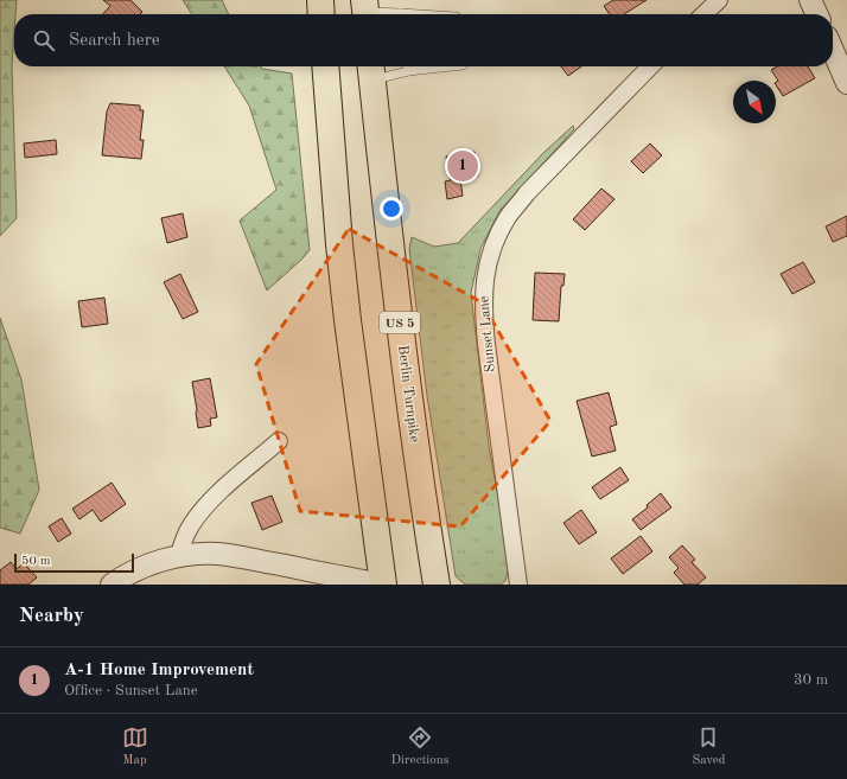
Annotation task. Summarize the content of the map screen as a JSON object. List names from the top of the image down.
{
  "streets": {
    "highway": ["US 5", "Berlin Turnpike"],
    "street": ["Sunset Lane"]
  },
  "scale_bar": "50 m",
  "north": "bottom right",
  "page": {
    "search": "Search here",
    "pins": "1",
    "scale": "50 m",
    "heading": "Nearby",
    "list": [
      {
        "mark": "1",
        "name": "A-1 Home Improvement",
        "note": "Office · Sunset Lane",
        "value": "30 m"
      }
    ],
    "nav": ["Map", "Directions", "Saved"]
  }
}
